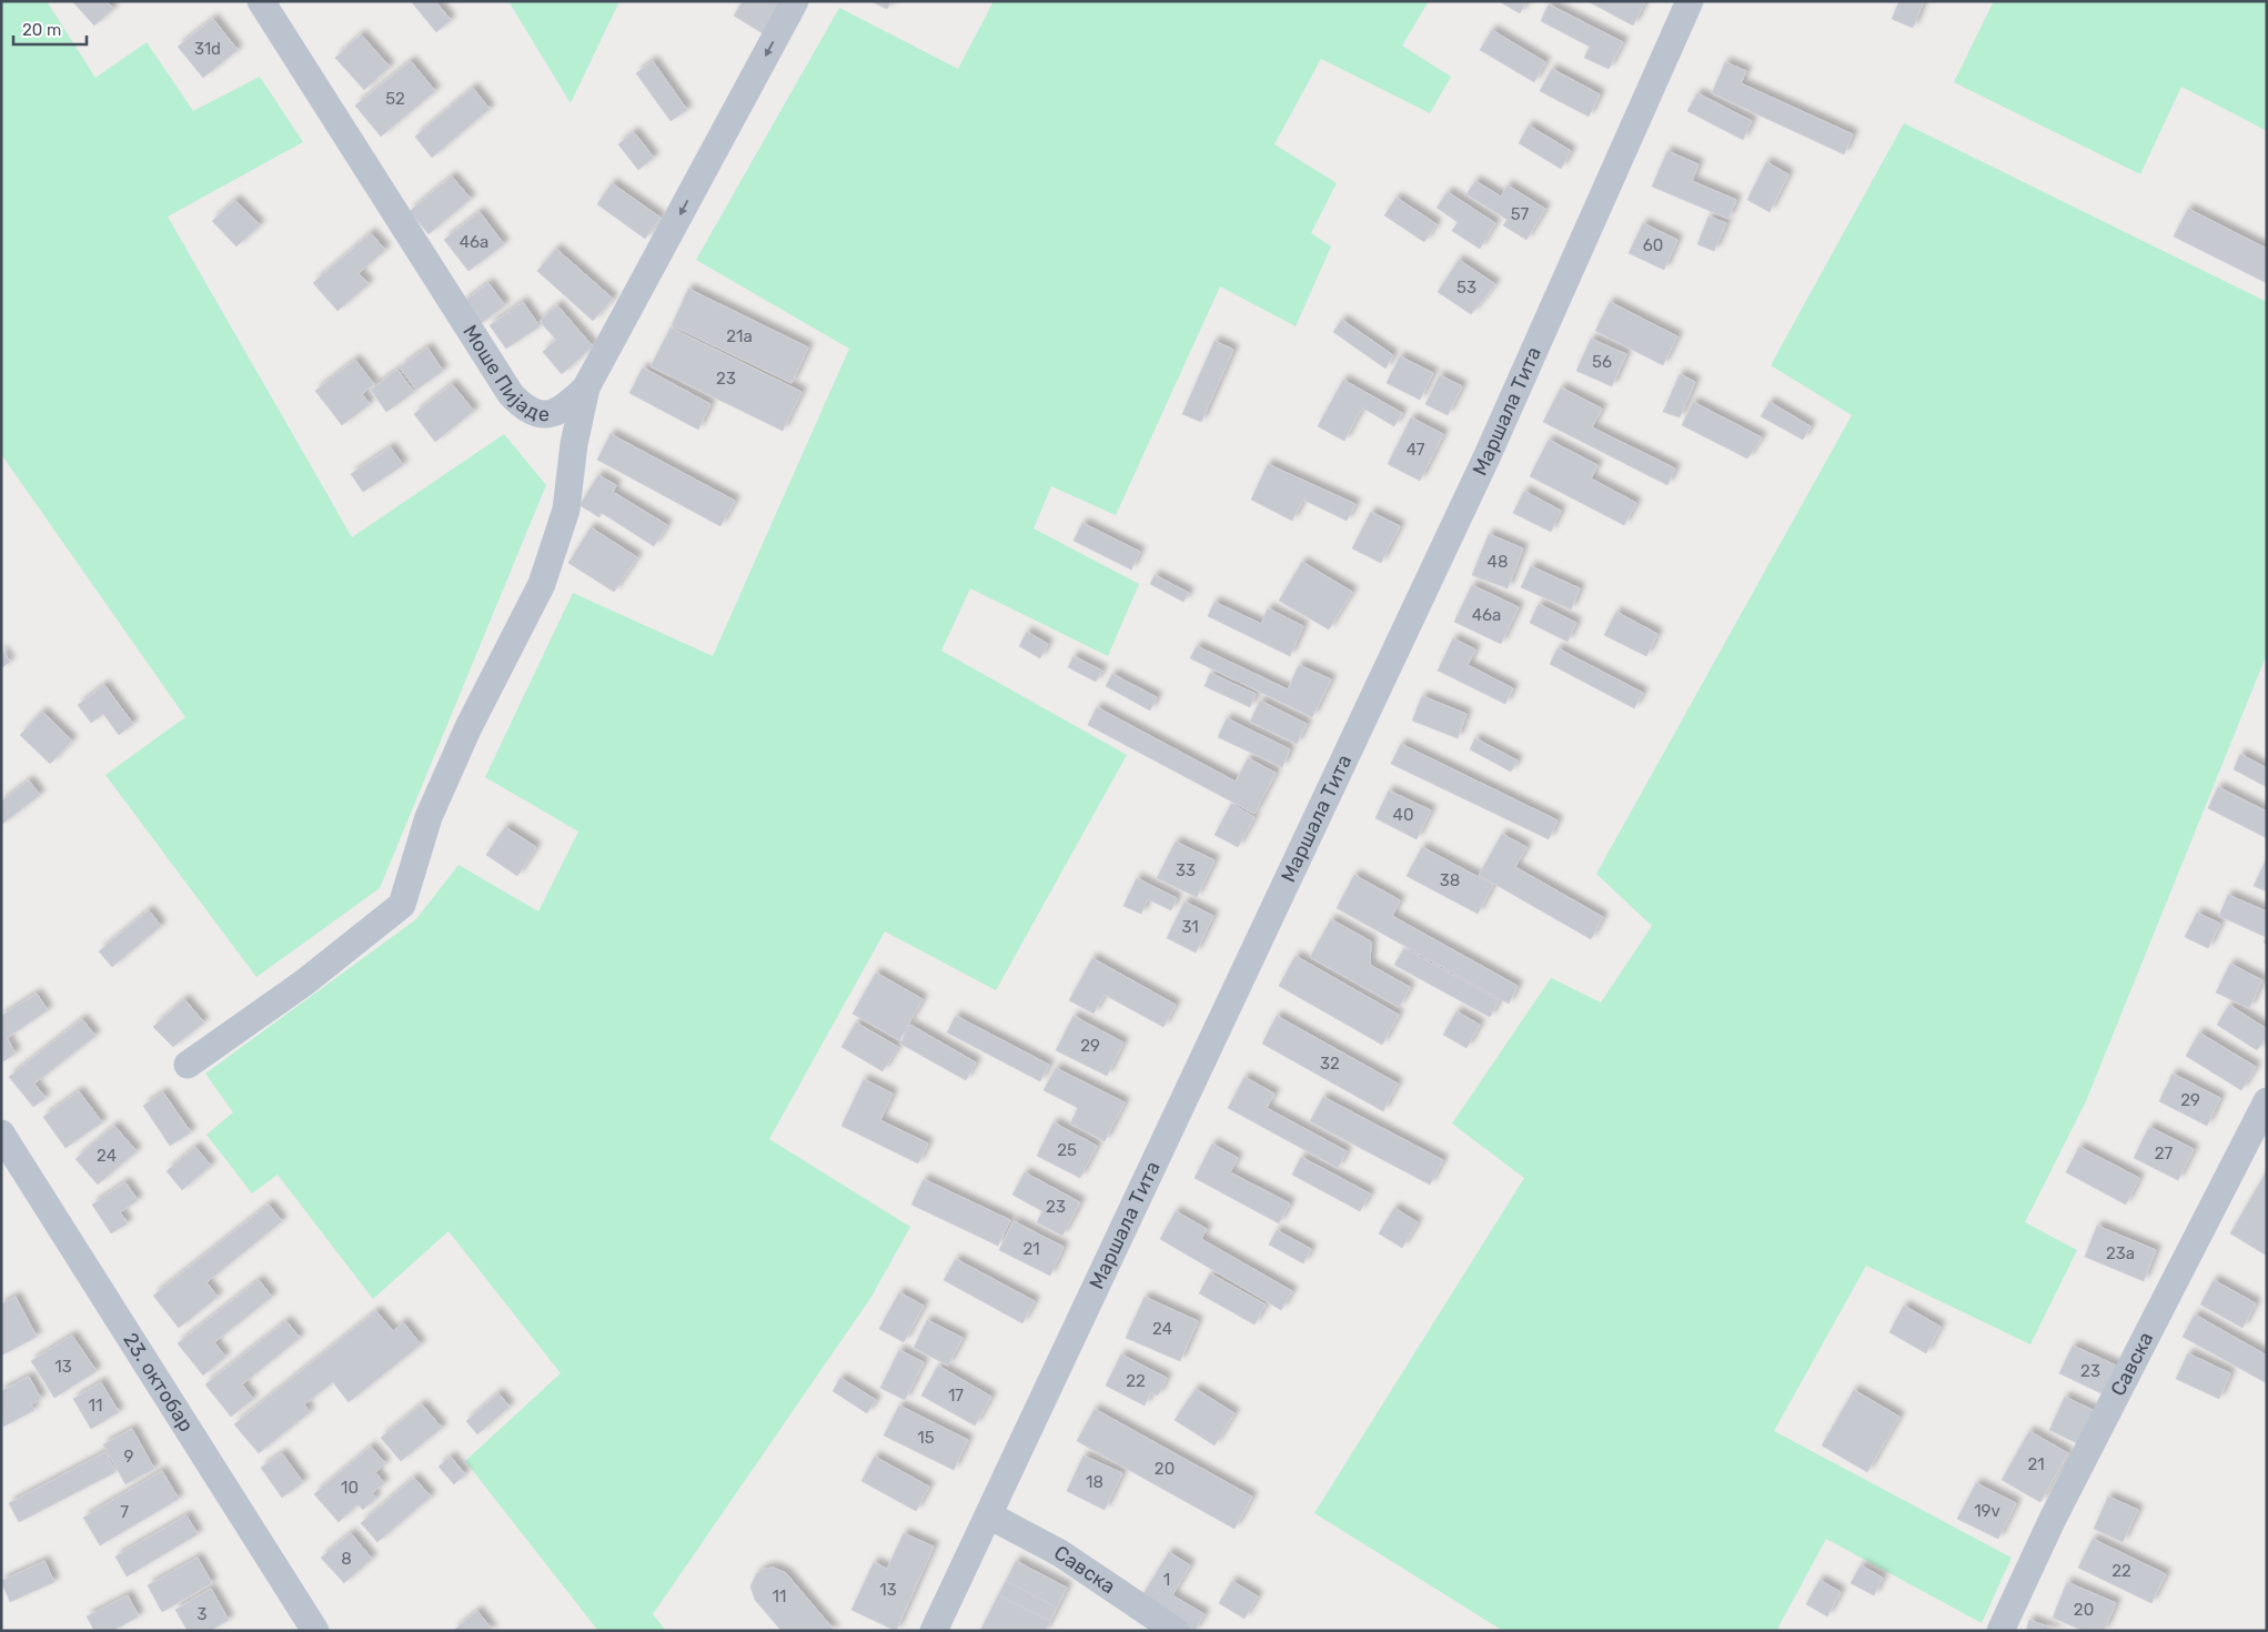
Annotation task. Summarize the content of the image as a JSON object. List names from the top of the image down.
{
  "streets": {
    "street": [
      "Моше Пијаде",
      "Маршала Тита",
      "Савска",
      "23. октобар"
    ]
  },
  "crossings": [
    ["Маршала Тита", "Савска"]
  ],
  "one_way": ["Моше Пијаде"],
  "house_numbers": [
    "31d",
    "52",
    "57",
    "46a",
    "60",
    "53",
    "21a",
    "56",
    "23",
    "47",
    "48",
    "46a",
    "40",
    "33",
    "38",
    "31",
    "29",
    "32",
    "29",
    "25",
    "27",
    "24",
    "23",
    "21",
    "23a",
    "24",
    "13",
    "23",
    "22",
    "17",
    "11",
    "15",
    "9",
    "21",
    "20",
    "18",
    "10",
    "19v",
    "7",
    "8",
    "22",
    "1",
    "13",
    "11",
    "20",
    "3"
  ],
  "scale_bar": "20 m"
}
